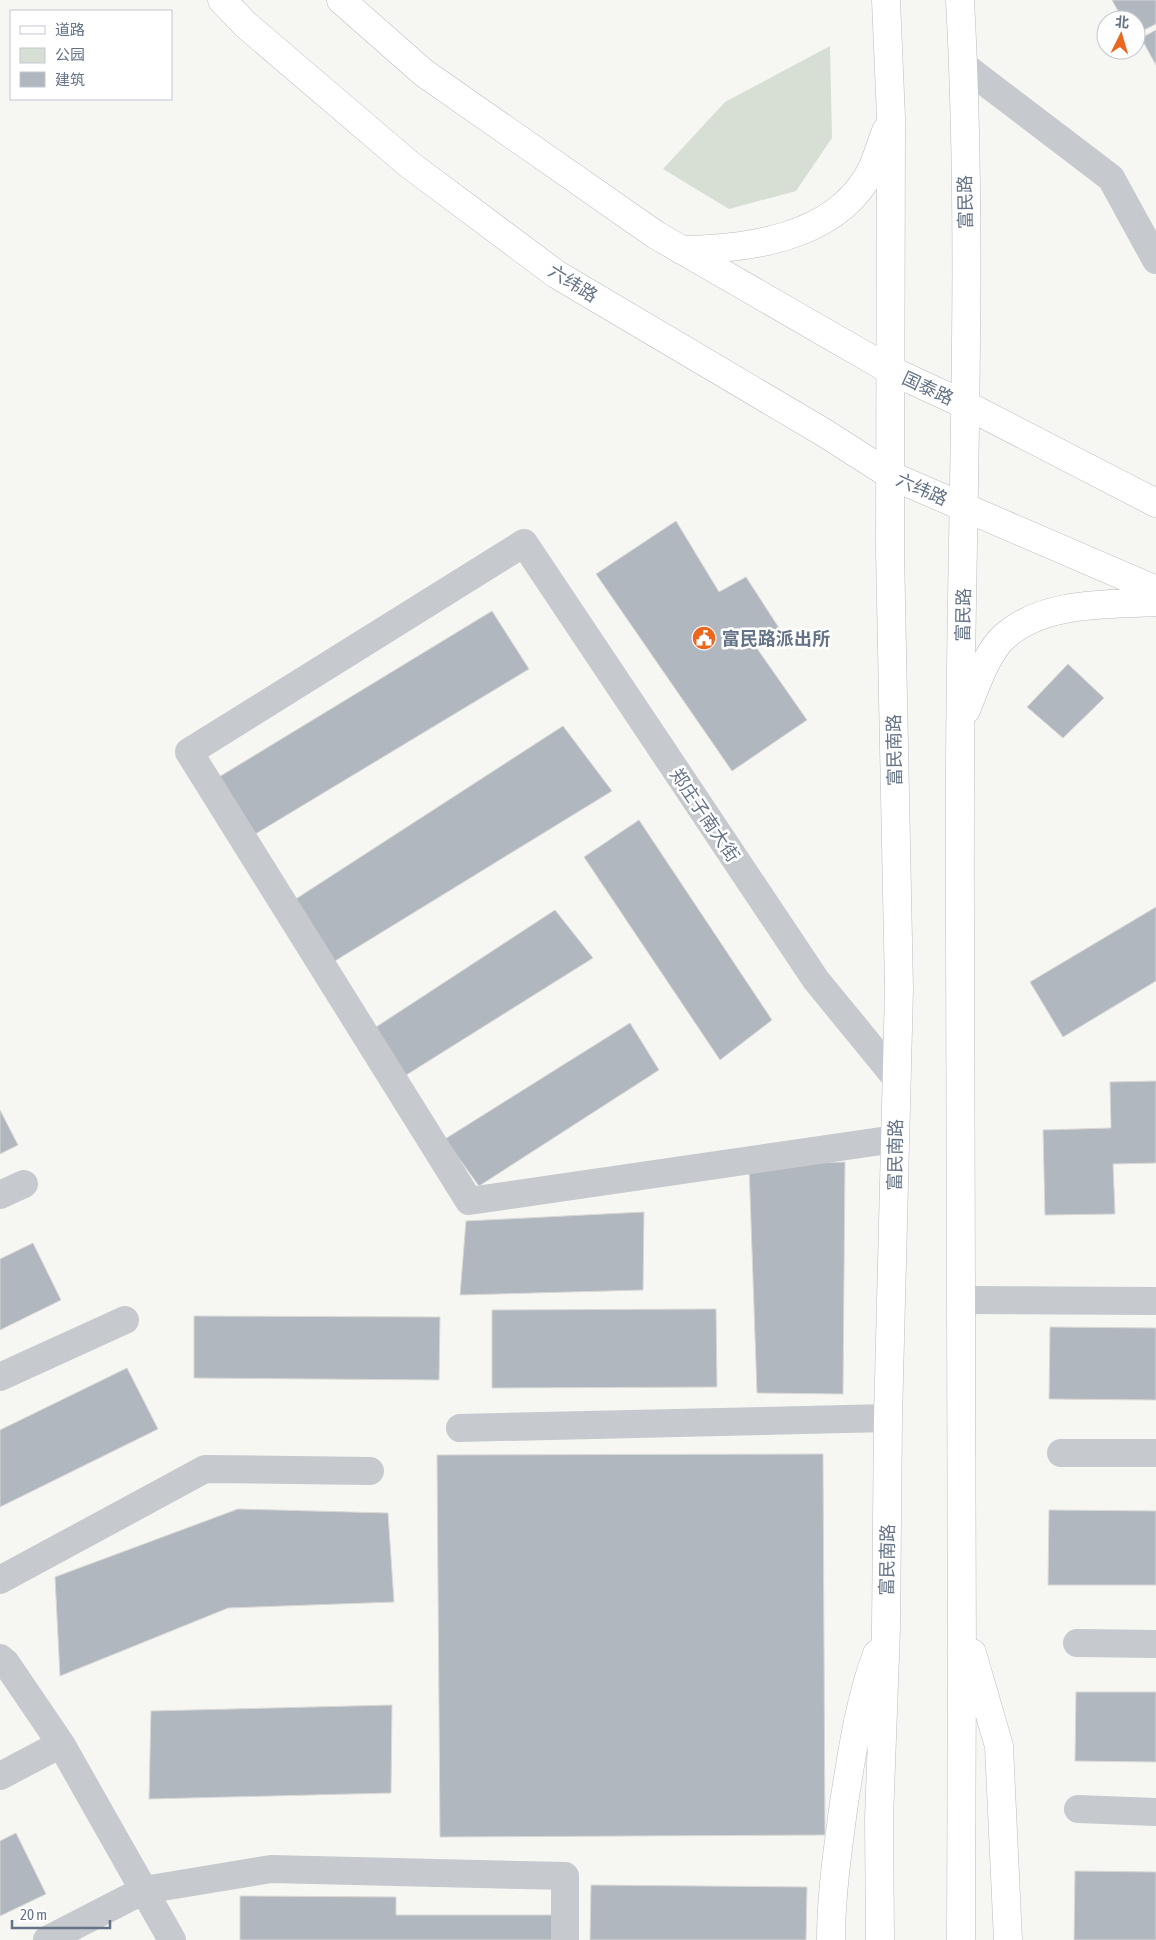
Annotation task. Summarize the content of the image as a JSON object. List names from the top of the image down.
{
  "streets": {
    "main road": [
      "富民路",
      "六纬路",
      "国泰路",
      "富民南路"
    ],
    "street": ["郑庄子南大街"]
  },
  "crossings": [
    ["富民路", "六纬路"],
    ["富民路", "国泰路"],
    ["六纬路", "富民南路"],
    ["国泰路", "富民南路"],
    ["富民南路", "郑庄子南大街"]
  ],
  "places": {
    "public building": ["富民路派出所"]
  },
  "legend": ["道路", "公园", "建筑"],
  "scale_bar": "20 m",
  "north": "top"
}
